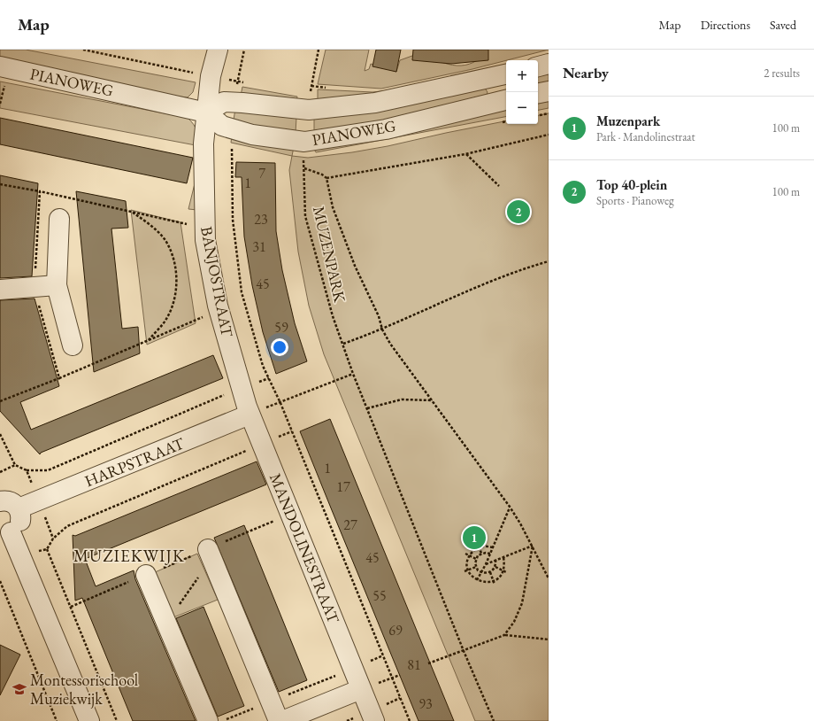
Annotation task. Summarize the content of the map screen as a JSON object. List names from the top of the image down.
{
  "streets": {
    "street": [
      "PIANOWEG",
      "BANJOSTRAAT",
      "HARPSTRAAT",
      "MANDOLINESTRAAT"
    ],
    "path": ["MUZENPARK"]
  },
  "crossings": [
    ["PIANOWEG", "BANJOSTRAAT"],
    ["BANJOSTRAAT", "HARPSTRAAT"],
    ["BANJOSTRAAT", "MANDOLINESTRAAT"],
    ["HARPSTRAAT", "MANDOLINESTRAAT"]
  ],
  "districts": ["MUZIEKWIJK"],
  "places": {
    "school or university": ["Montessorischool Muziekwijk"]
  },
  "house_numbers": [
    "7",
    "1",
    "23",
    "31",
    "45",
    "59",
    "1",
    "17",
    "27",
    "45",
    "55",
    "69",
    "81",
    "93"
  ],
  "page": {
    "header": "Map",
    "nav": ["Map", "Directions", "Saved"],
    "heading": ["Nearby", "2 results"],
    "map_buttons": ["+", "−"],
    "list": [
      {
        "mark": "1",
        "name": "Muzenpark",
        "note": "Park · Mandolinestraat",
        "value": "100 m"
      },
      {
        "mark": "2",
        "name": "Top 40-plein",
        "note": "Sports · Pianoweg",
        "value": "100 m"
      }
    ],
    "pins": ["2", "1"]
  }
}
